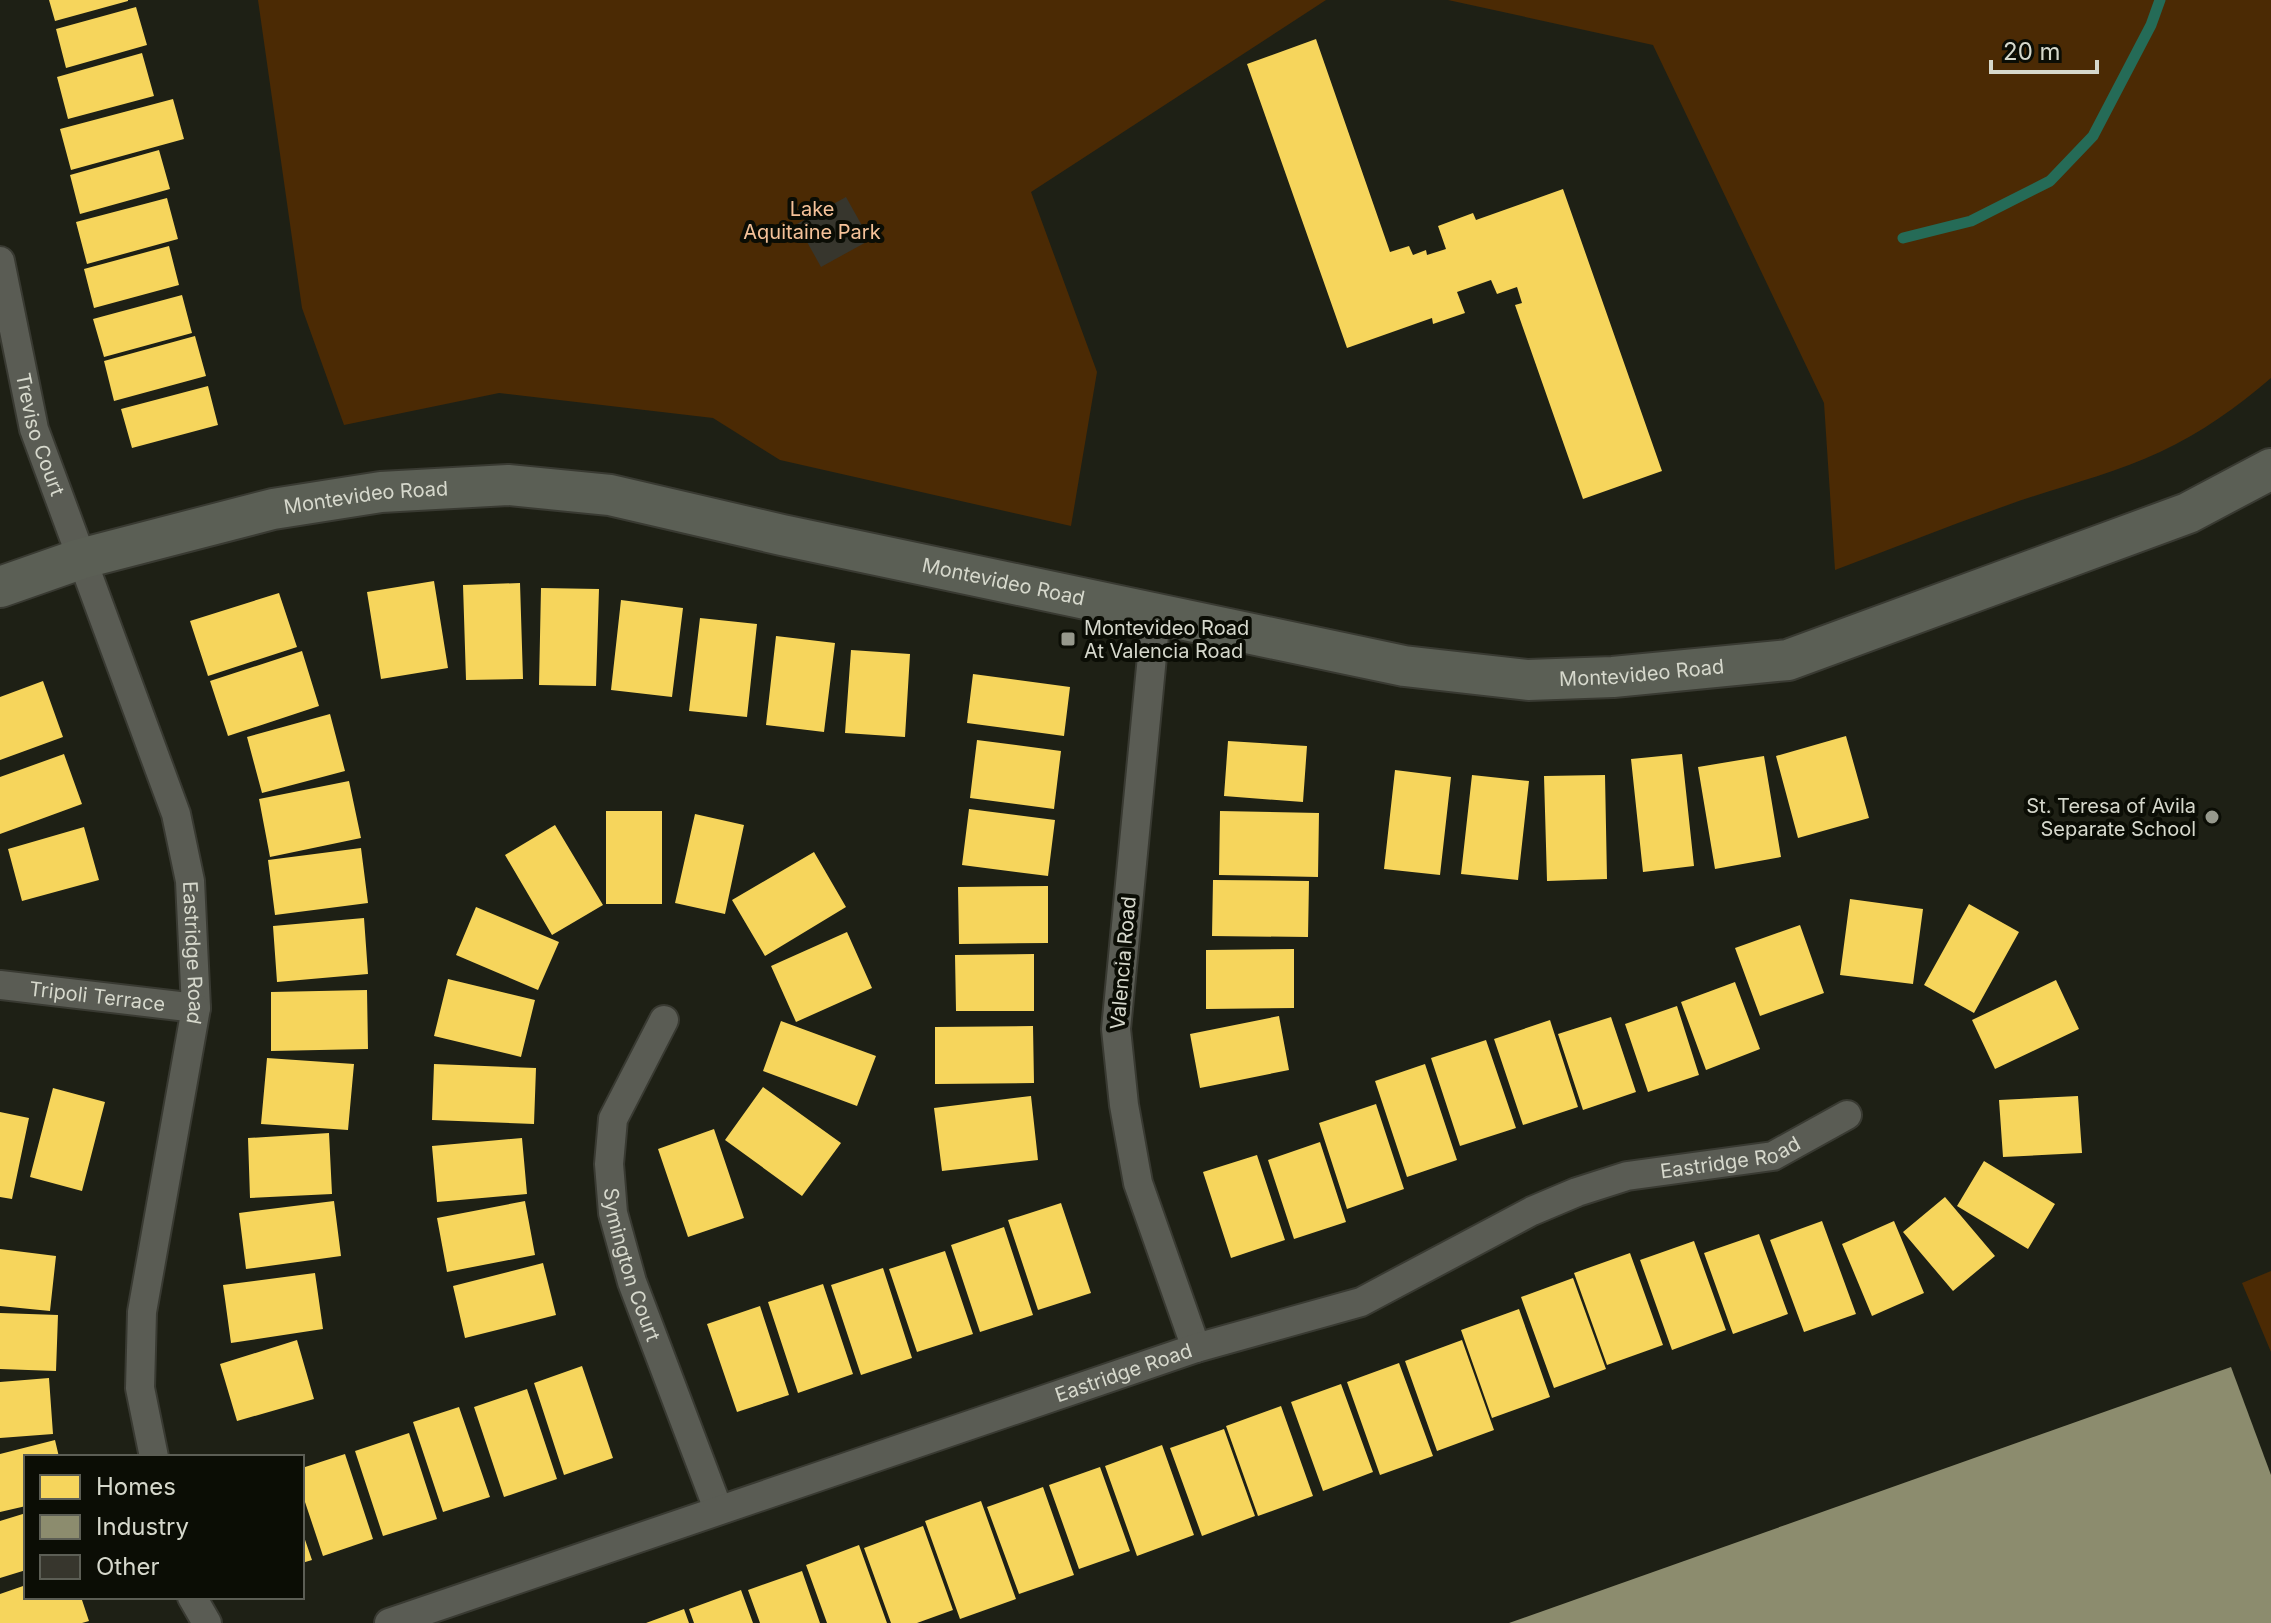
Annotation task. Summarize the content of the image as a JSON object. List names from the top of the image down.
{
  "streets": {
    "street": [
      "Treviso Court",
      "Montevideo Road",
      "Eastridge Road",
      "Valencia Road",
      "Tripoli Terrace",
      "Symington Court"
    ]
  },
  "crossings": [
    ["Treviso Court", "Montevideo Road"],
    ["Treviso Court", "Eastridge Road"],
    ["Montevideo Road", "Eastridge Road"],
    ["Montevideo Road", "Valencia Road"],
    ["Eastridge Road", "Valencia Road"],
    ["Eastridge Road", "Tripoli Terrace"],
    ["Eastridge Road", "Symington Court"]
  ],
  "parks": ["Lake Aquitaine Park"],
  "places": {
    "transit": ["Montevideo Road At Valencia Road"],
    "other": ["St. Teresa of Avila Separate School"]
  },
  "legend": ["Homes", "Industry", "Other"],
  "scale_bar": "20 m"
}
